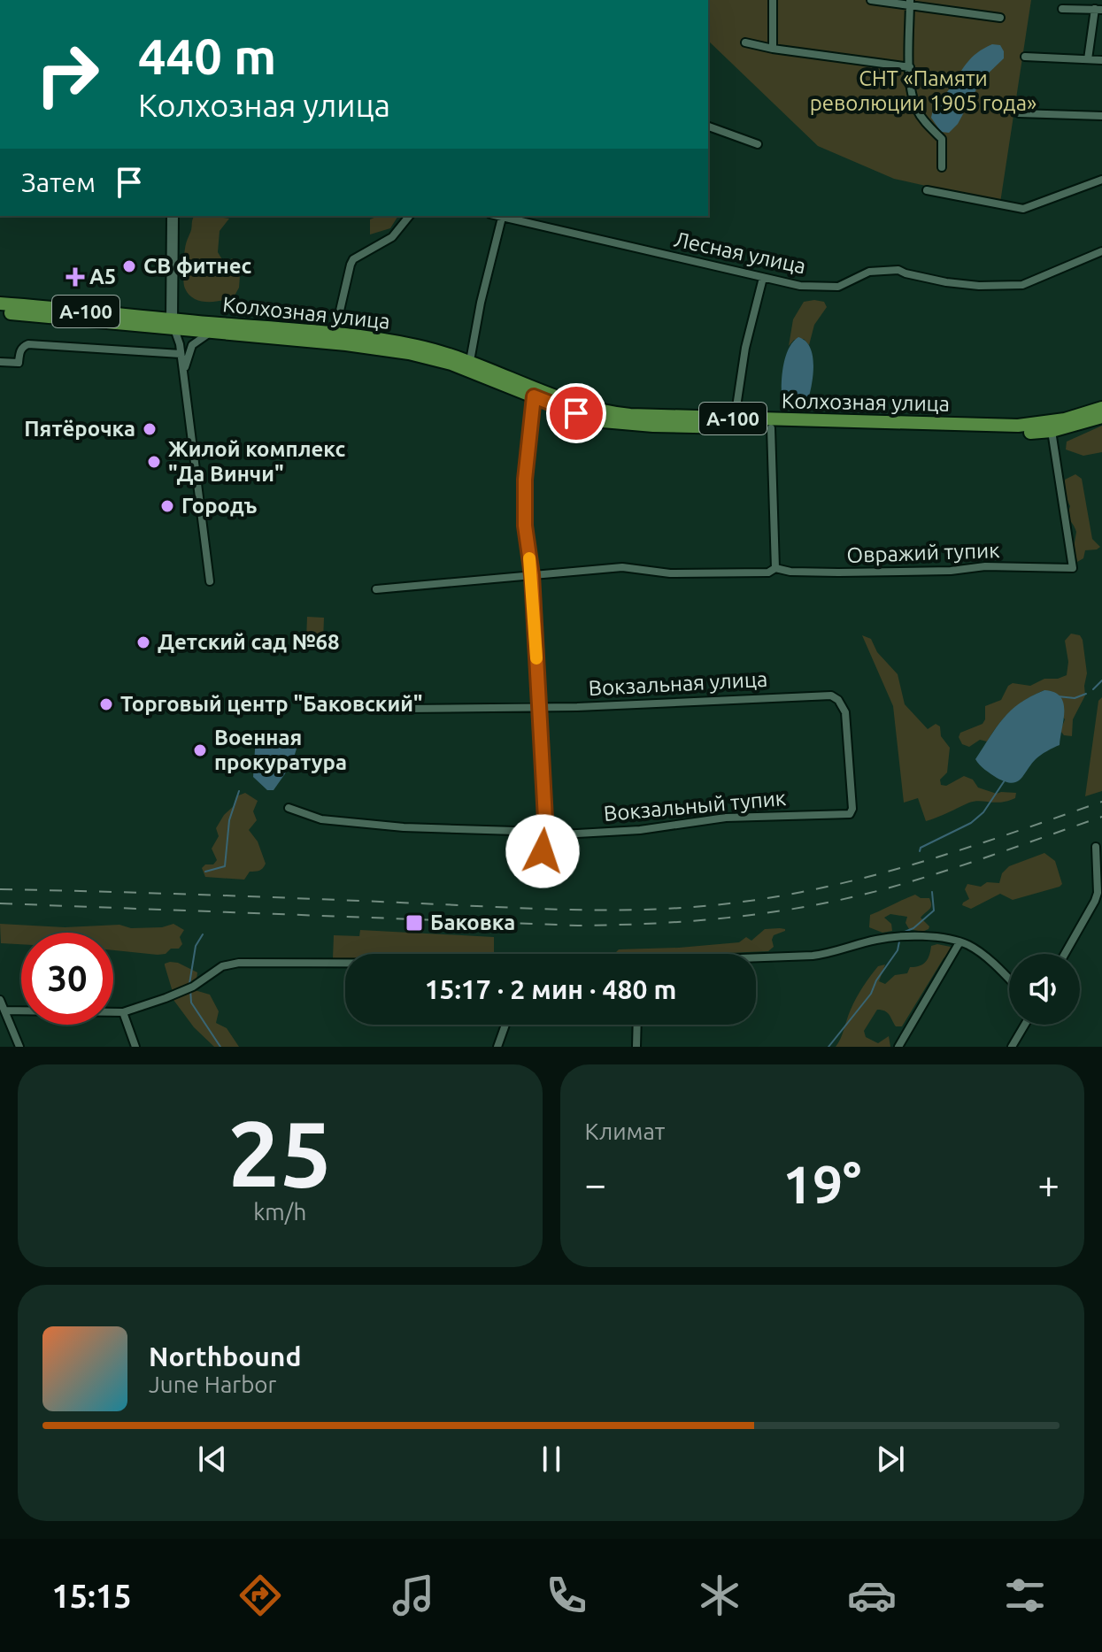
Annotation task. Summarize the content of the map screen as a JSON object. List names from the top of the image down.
{
  "streets": {
    "main road": ["А-100", "Колхозная улица"],
    "street": [
      "Лесная улица",
      "Овражий тупик",
      "Вокзальная улица",
      "Вокзальный тупик"
    ]
  },
  "crossings": [
    ["А-100", "Колхозная улица"],
    ["Колхозная улица", "Овражий тупик"],
    ["Вокзальная улица", "Вокзальный тупик"]
  ],
  "parks": ["СНТ «Памяти революции 1905 года»"],
  "places": {
    "other": [
      "СВ фитнес",
      "Пятёрочка",
      "Жилой комплекс \"Да Винчи\"",
      "Городъ",
      "Детский сад №68",
      "Торговый центр \"Баковский\"",
      "Военная прокуратура"
    ],
    "health": ["А5"],
    "transit": ["Баковка"]
  },
  "page": {
    "turn": ["440 m", "Колхозная улица"],
    "then": "Затем",
    "limit": "30",
    "trip": "15:17 · 2 мин · 480 m",
    "tile": [
      ["25", "km/h"],
      "Климат"
    ],
    "heat": ["−", "19°", "+"],
    "song": ["Northbound", "June Harbor"],
    "tabs": "15:15"
  }
}
